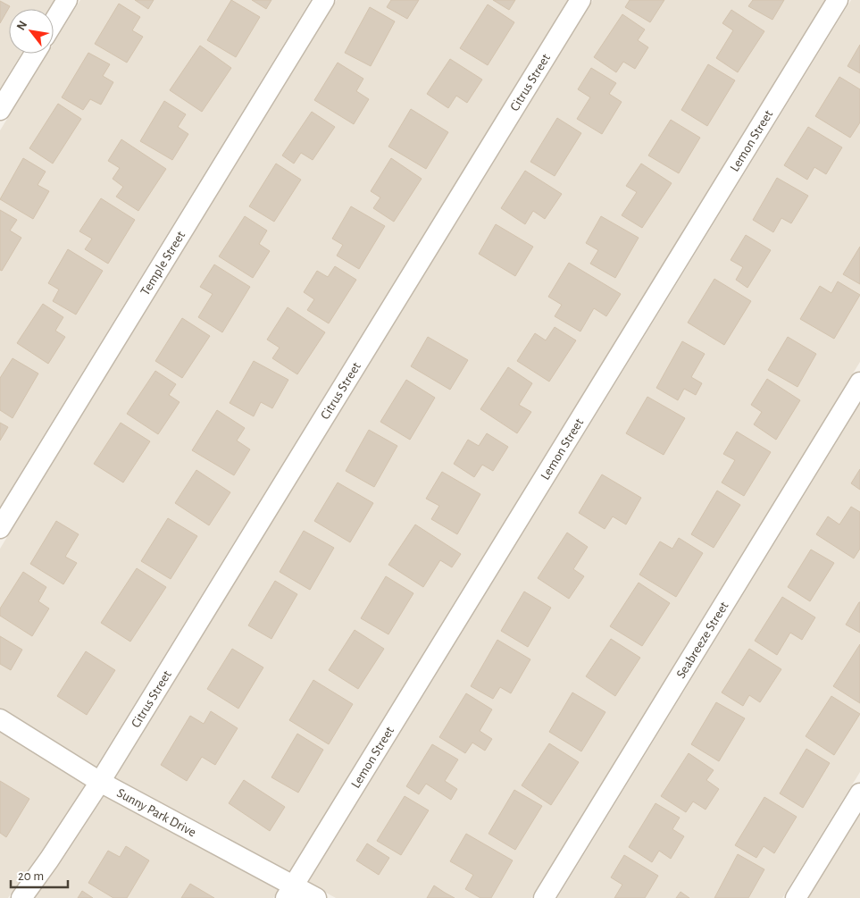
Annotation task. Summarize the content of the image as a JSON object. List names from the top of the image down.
{
  "streets": {
    "street": [
      "Citrus Street",
      "Lemon Street",
      "Temple Street",
      "Seabreeze Street",
      "Sunny Park Drive"
    ]
  },
  "crossings": [
    ["Citrus Street", "Sunny Park Drive"],
    ["Lemon Street", "Sunny Park Drive"]
  ],
  "scale_bar": "20 m",
  "north": "top left"
}
